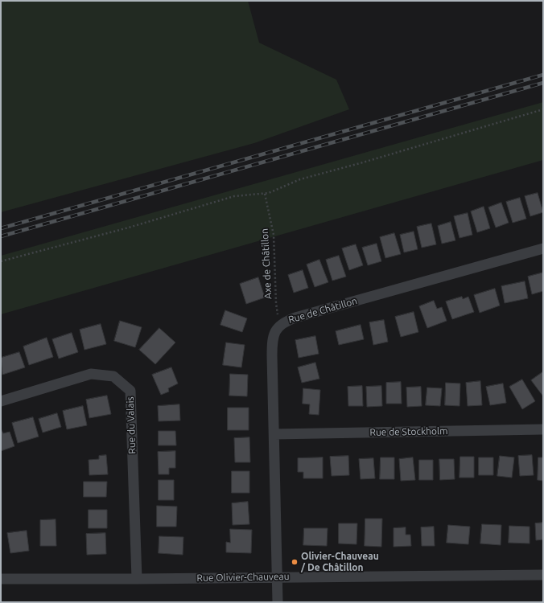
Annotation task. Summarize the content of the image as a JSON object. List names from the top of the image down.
{
  "streets": {
    "street": [
      "Rue de Châtillon",
      "Rue du Valais",
      "Rue de Stockholm",
      "Rue Olivier-Chauveau"
    ],
    "path": ["Axe de Châtillon"]
  },
  "crossings": [
    ["Rue de Châtillon", "Rue de Stockholm"],
    ["Rue de Châtillon", "Rue Olivier-Chauveau"],
    ["Rue du Valais", "Rue Olivier-Chauveau"]
  ],
  "places": ["Olivier-Chauveau / De Châtillon"]
}
